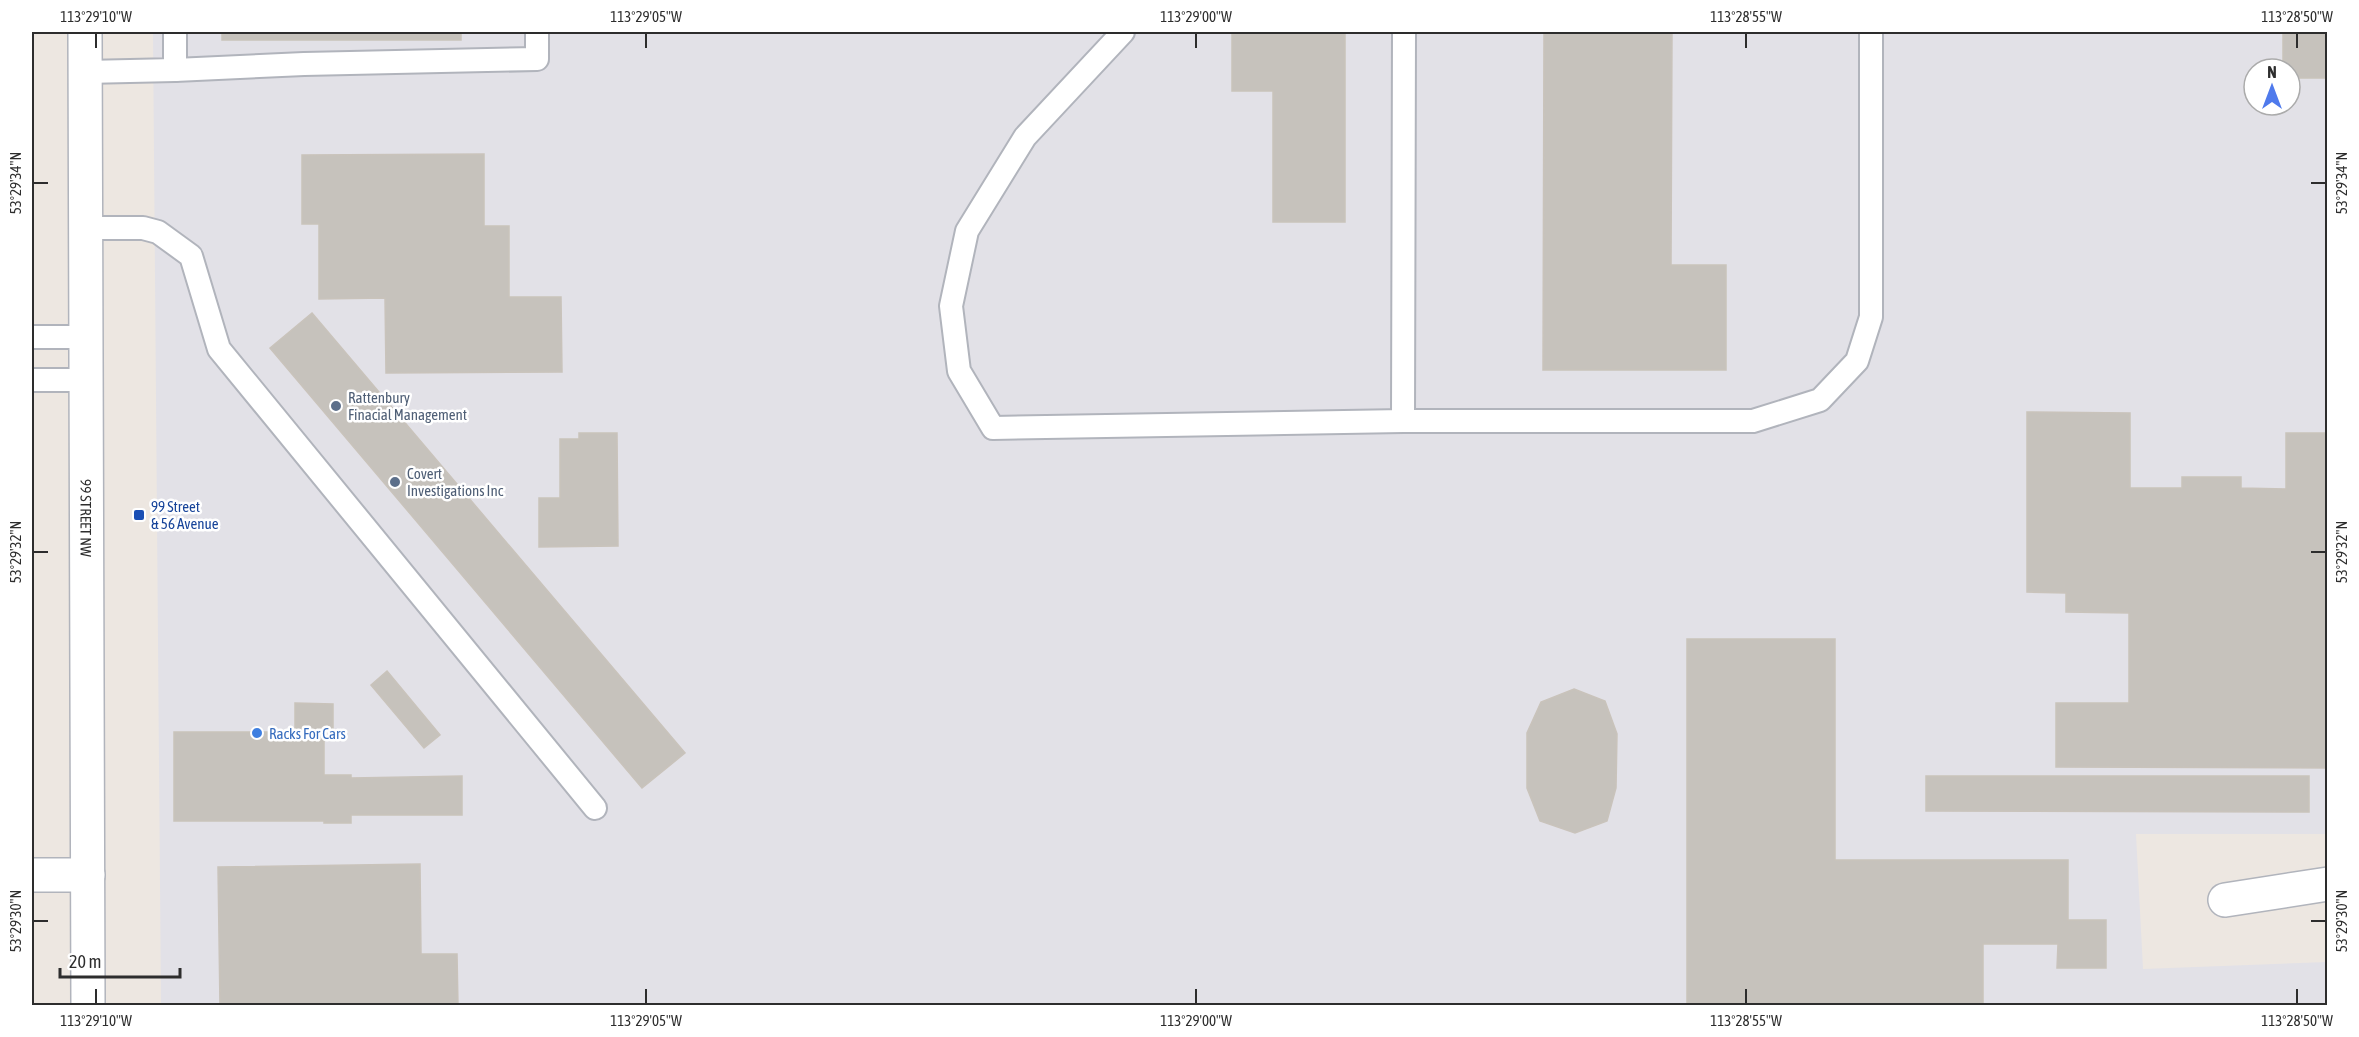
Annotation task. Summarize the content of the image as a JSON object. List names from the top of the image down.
{
  "streets": {
    "main road": ["99 STREET NW"]
  },
  "places": {
    "other": ["Rattenbury Finacial Management", "Covert Investigations Inc", "Racks For Cars"],
    "transit": ["99 Street & 56 Avenue"]
  },
  "scale_bar": "20 m",
  "north": "top",
  "coordinates": [
    "113°29'10\"W",
    "113°29'05\"W",
    "113°29'00\"W",
    "113°28'55\"W",
    "113°28'50\"W",
    "53°29'34\"N",
    "53°29'32\"N",
    "53°29'30\"N"
  ]
}
